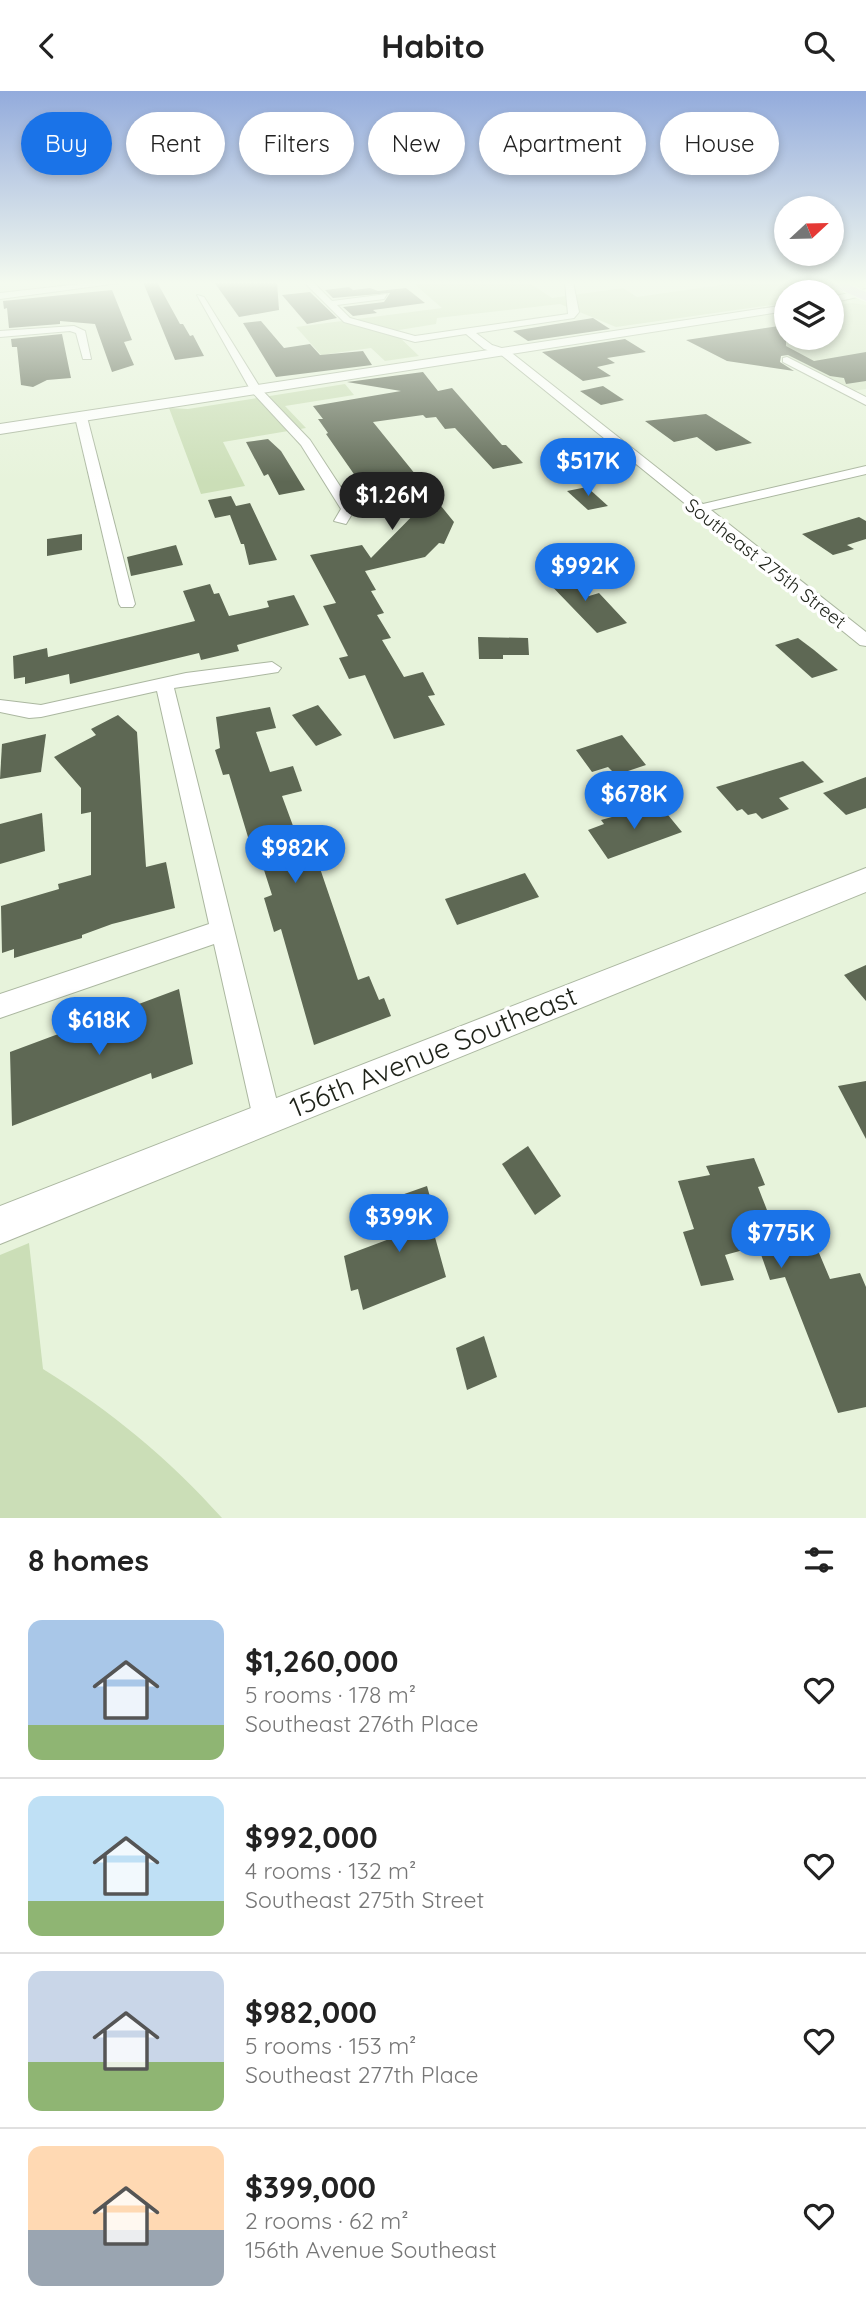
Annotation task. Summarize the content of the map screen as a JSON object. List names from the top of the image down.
{
  "streets": {
    "street": ["Southeast 275th Street", "156th Avenue Southeast"]
  },
  "north": "right",
  "page": {
    "header": "Habito",
    "chip": [
      "Buy",
      "Rent",
      "Filters",
      "New",
      "Apartment",
      "House"
    ],
    "price": [
      "$517K",
      "$1.26M",
      "$992K",
      "$678K",
      "$982K",
      "$618K",
      "$399K",
      "$775K"
    ],
    "heading": "8 homes",
    "list": [
      {
        "name": "$1,260,000",
        "note": "5 rooms · 178 m² · Southeast 276th Place"
      },
      {
        "name": "$992,000",
        "note": "4 rooms · 132 m² · Southeast 275th Street"
      },
      {
        "name": "$982,000",
        "note": "5 rooms · 153 m² · Southeast 277th Place"
      },
      {
        "name": "$399,000",
        "note": "2 rooms · 62 m² · 156th Avenue Southeast"
      }
    ]
  }
}
